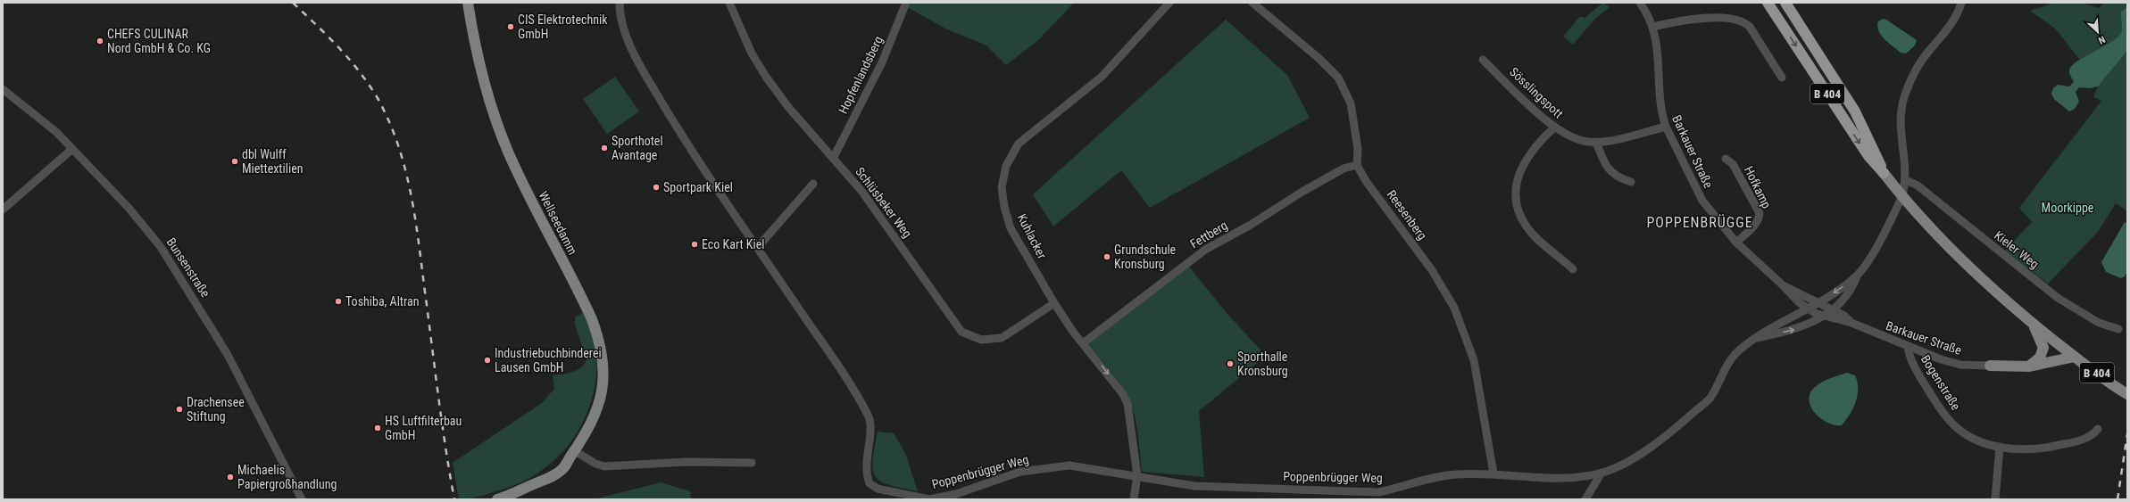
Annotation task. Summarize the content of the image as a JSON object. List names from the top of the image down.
{
  "streets": {
    "highway": ["B 404"],
    "main road": ["Wellseedamm"],
    "street": [
      "Hopfenlandsberg",
      "Sösslingspott",
      "Barkauer Straße",
      "Hofkamp",
      "Schlüsbeker Weg",
      "Reesenberg",
      "Fettberg",
      "Kuhlacker",
      "Kieler Weg",
      "Bunsenstraße",
      "Bogenstraße",
      "Poppenbrügger Weg"
    ]
  },
  "crossings": [
    ["Hopfenlandsberg", "Schlüsbeker Weg"],
    ["Sösslingspott", "Barkauer Straße"],
    ["Barkauer Straße", "Hofkamp"],
    ["Barkauer Straße", "Bogenstraße"],
    ["Barkauer Straße", "Poppenbrügger Weg"],
    ["Schlüsbeker Weg", "Kuhlacker"],
    ["Reesenberg", "Fettberg"],
    ["Reesenberg", "Poppenbrügger Weg"],
    ["Fettberg", "Kuhlacker"],
    ["Kuhlacker", "Poppenbrügger Weg"]
  ],
  "districts": ["POPPENBRÜGGE"],
  "parks": ["Moorkippe"],
  "places": [
    "CIS Elektrotechnik GmbH",
    "CHEFS CULINAR Nord GmbH & Co. KG",
    "Sporthotel Avantage",
    "dbl Wulff Miettextilien",
    "Sportpark Kiel",
    "Eco Kart Kiel",
    "Grundschule Kronsburg",
    "Toshiba, Altran",
    "Industriebuchbinderei Lausen GmbH",
    "Sporthalle Kronsburg",
    "Drachensee Stiftung",
    "HS Luftfilterbau GmbH",
    "Michaelis Papiergroßhandlung"
  ],
  "north": "bottom right"
}
